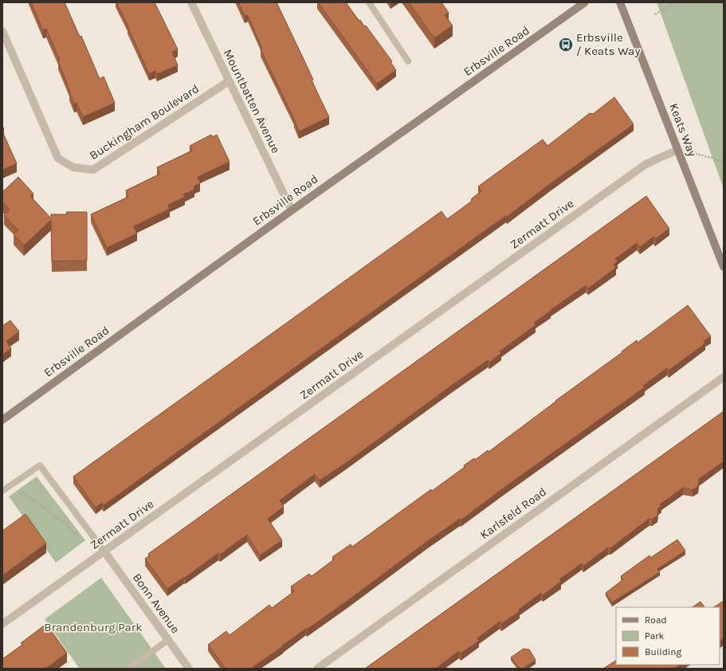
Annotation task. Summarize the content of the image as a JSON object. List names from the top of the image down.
{
  "streets": {
    "main road": ["Erbsville Road", "Keats Way"],
    "street": [
      "Mountbatten Avenue",
      "Buckingham Boulevard",
      "Zermatt Drive",
      "Karlsfeld Road",
      "Bonn Avenue"
    ]
  },
  "crossings": [
    ["Erbsville Road", "Mountbatten Avenue"],
    ["Mountbatten Avenue", "Buckingham Boulevard"],
    ["Keats Way", "Zermatt Drive"],
    ["Zermatt Drive", "Bonn Avenue"]
  ],
  "parks": ["Brandenburg Park"],
  "places": {
    "bus stop": ["Erbsville / Keats Way"]
  },
  "legend": ["Road", "Park", "Building"]
}
